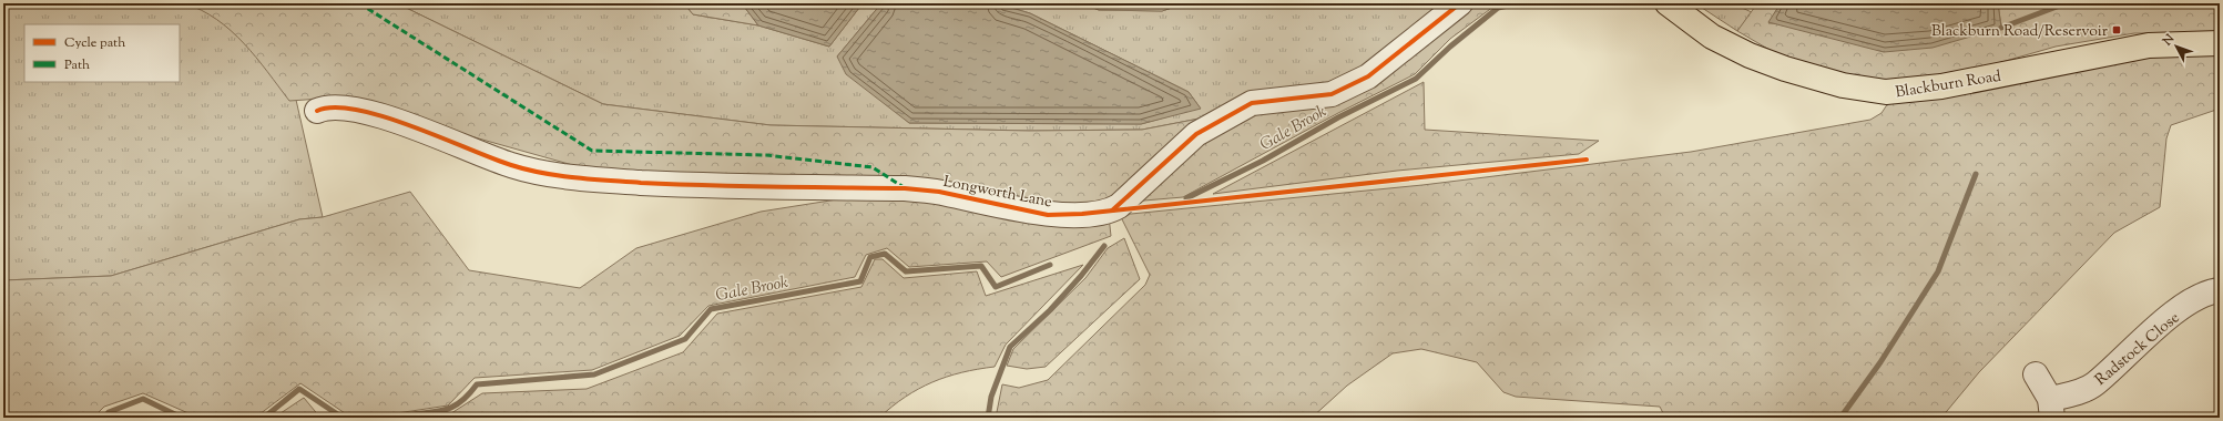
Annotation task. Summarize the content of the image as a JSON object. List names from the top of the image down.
{
  "streets": {
    "highway": ["Blackburn Road"],
    "street": ["Longworth Lane", "Radstock Close"]
  },
  "water": ["Gale Brook"],
  "places": {
    "transit": ["Blackburn Road/Reservoir"]
  },
  "legend": ["Cycle path", "Path"],
  "north": "top left"
}
